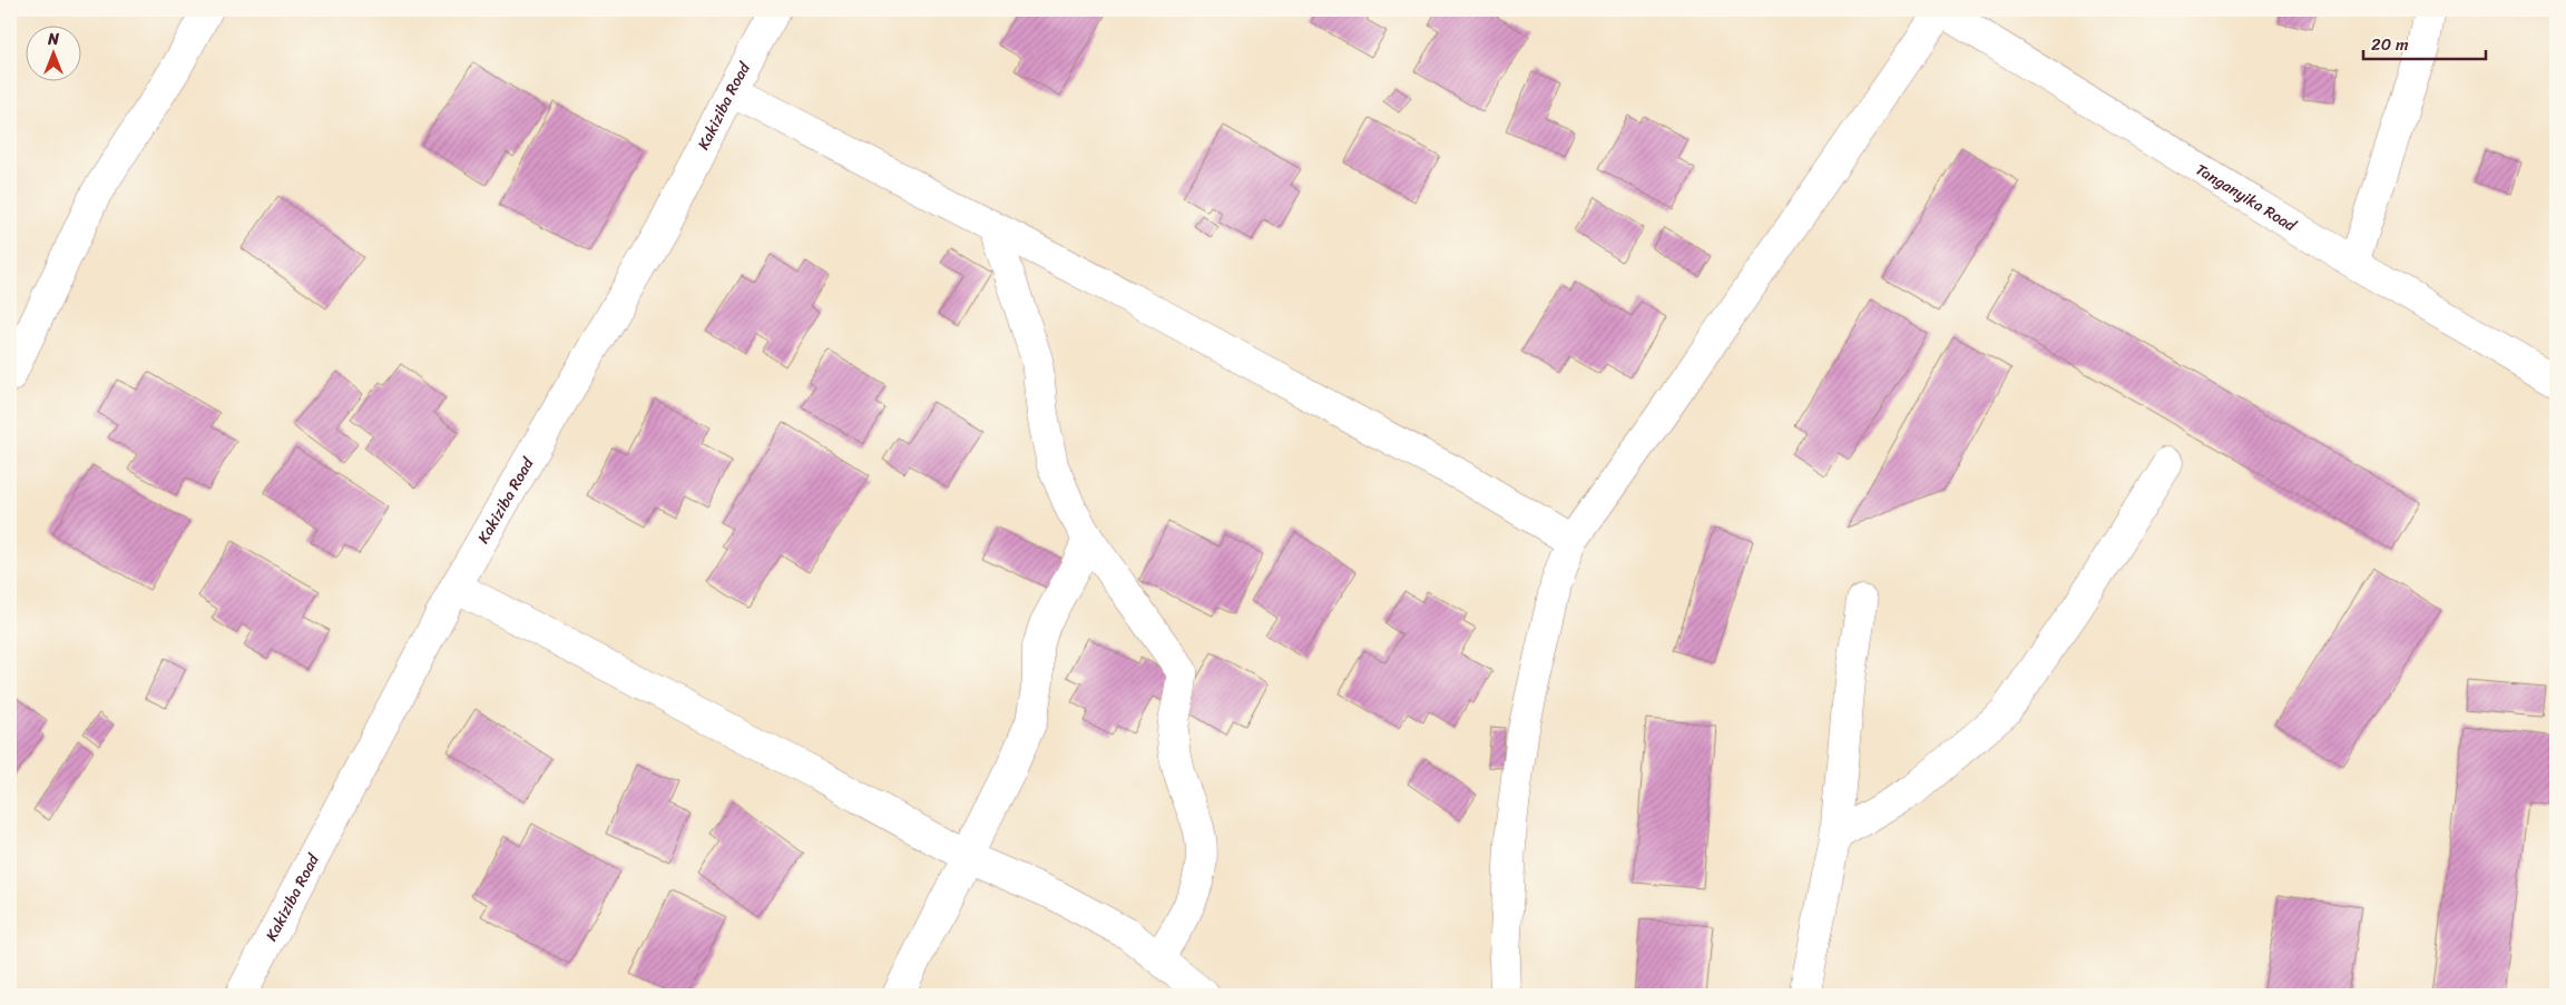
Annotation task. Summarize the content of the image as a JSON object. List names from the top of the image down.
{
  "streets": {
    "street": ["Kakiziba Road", "Tanganyika Road"]
  },
  "scale_bar": "20 m",
  "north": "top"
}
